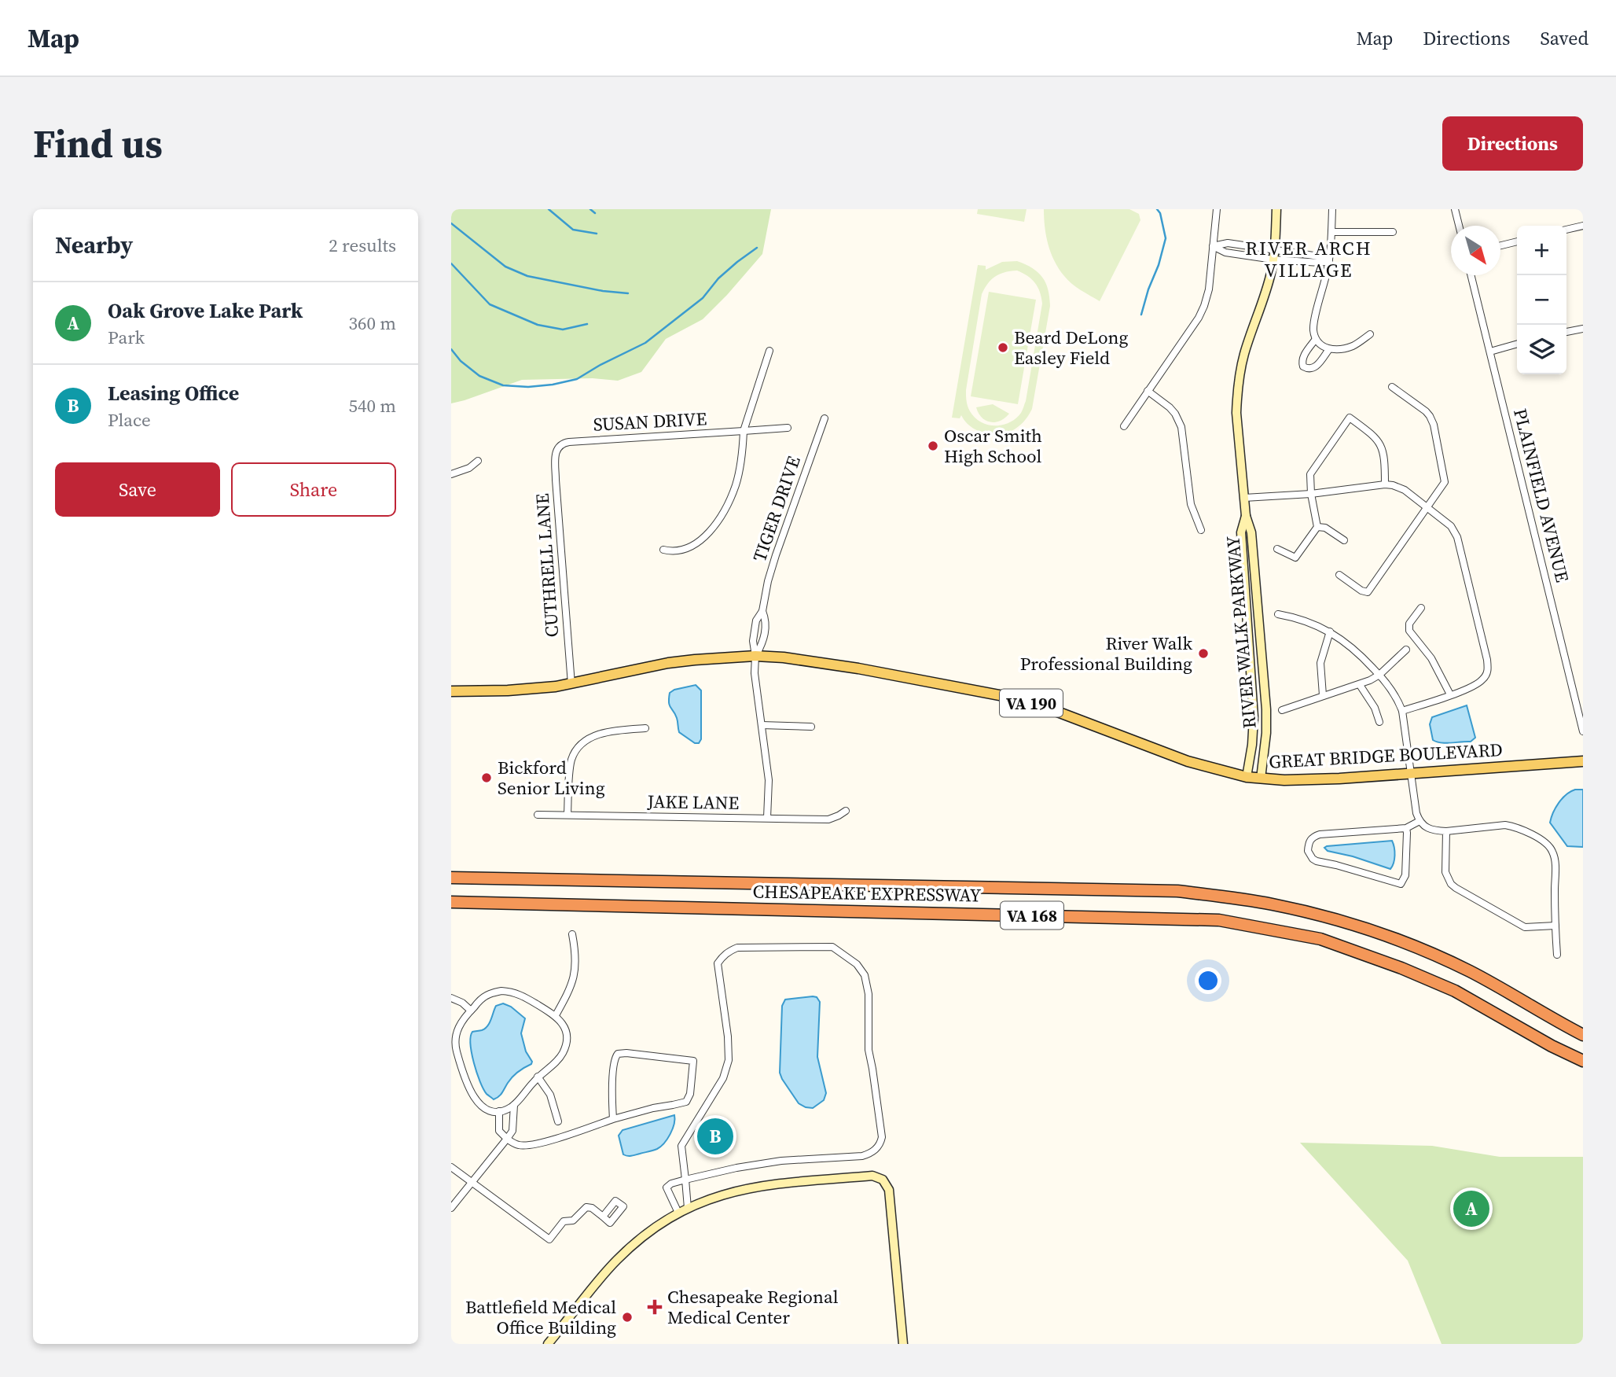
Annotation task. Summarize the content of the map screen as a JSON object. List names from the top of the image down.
{
  "streets": {
    "highway": ["CHESAPEAKE EXPRESSWAY", "VA 168"],
    "main road": ["VA 190", "GREAT BRIDGE BOULEVARD"],
    "street": [
      "SUSAN DRIVE",
      "PLAINFIELD AVENUE",
      "TIGER DRIVE",
      "CUTHRELL LANE",
      "RIVER WALK PARKWAY",
      "JAKE LANE"
    ]
  },
  "crossings": [
    ["SUSAN DRIVE", "CUTHRELL LANE"],
    ["TIGER DRIVE", "GREAT BRIDGE BOULEVARD"],
    ["CUTHRELL LANE", "GREAT BRIDGE BOULEVARD"],
    ["RIVER WALK PARKWAY", "GREAT BRIDGE BOULEVARD"]
  ],
  "districts": ["RIVER ARCH VILLAGE"],
  "places": {
    "other": [
      "Beard DeLong Easley Field",
      "Oscar Smith High School",
      "River Walk Professional Building",
      "Bickford Senior Living",
      "Battlefield Medical Office Building"
    ],
    "health": ["Chesapeake Regional Medical Center"]
  },
  "north": "bottom right",
  "page": {
    "header": "Map",
    "nav": ["Map", "Directions", "Saved"],
    "buttons": [
      "Directions",
      ["Save", "Share"]
    ],
    "title": "Find us",
    "heading": ["Nearby", "2 results"],
    "map_buttons": ["+", "−"],
    "list": [
      {
        "mark": "A",
        "name": "Oak Grove Lake Park",
        "note": "Park",
        "value": "360 m"
      },
      {
        "mark": "B",
        "name": "Leasing Office",
        "note": "Place",
        "value": "540 m"
      }
    ],
    "pins": ["B", "A"]
  }
}
